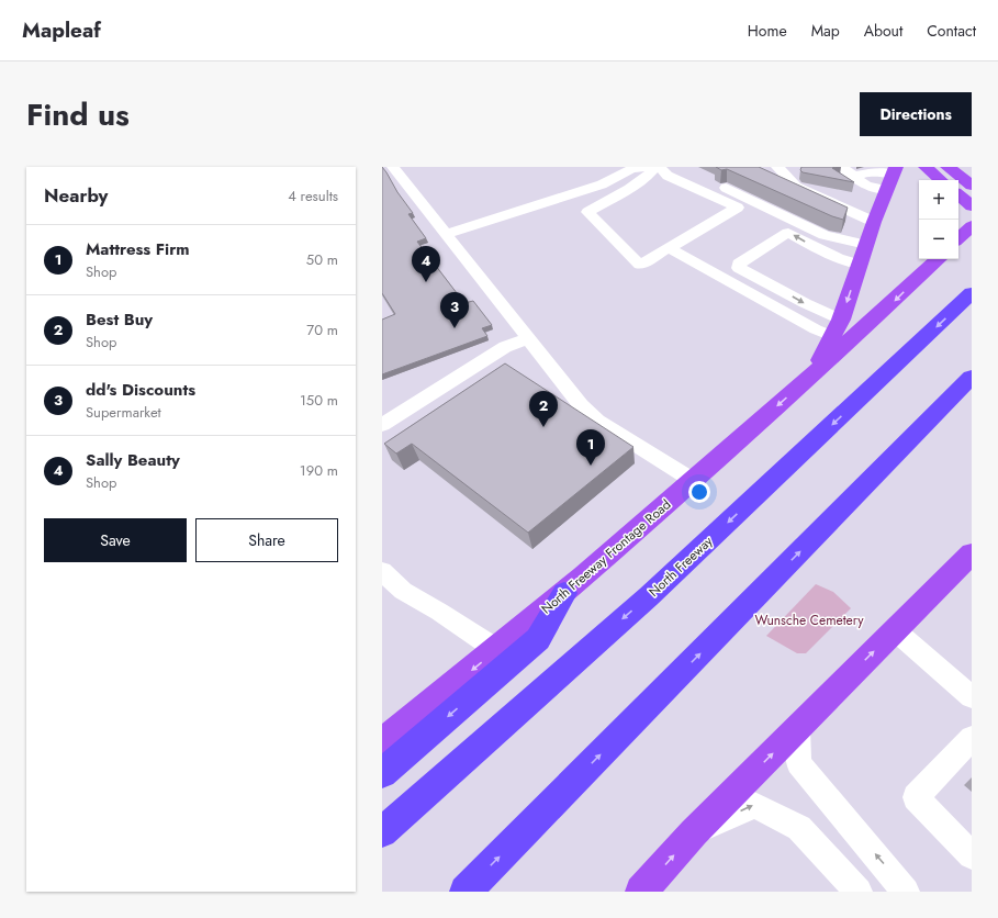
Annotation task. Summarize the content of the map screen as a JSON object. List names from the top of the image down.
{
  "streets": {
    "highway": ["North Freeway"],
    "main road": ["North Freeway Frontage Road"]
  },
  "one_way": ["North Freeway Frontage Road"],
  "parks": ["Wunsche Cemetery"],
  "page": {
    "header": "Mapleaf",
    "nav": [
      "Home",
      "Map",
      "About",
      "Contact"
    ],
    "title": "Find us",
    "buttons": [
      "Directions",
      ["Save", "Share"]
    ],
    "heading": ["Nearby", "4 results"],
    "map_buttons": ["+", "−"],
    "list": [
      {
        "mark": "1",
        "name": "Mattress Firm",
        "note": "Shop",
        "value": "50 m"
      },
      {
        "mark": "2",
        "name": "Best Buy",
        "note": "Shop",
        "value": "70 m"
      },
      {
        "mark": "3",
        "name": "dd's Discounts",
        "note": "Supermarket",
        "value": "150 m"
      },
      {
        "mark": "4",
        "name": "Sally Beauty",
        "note": "Shop",
        "value": "190 m"
      }
    ],
    "pins": [
      "4",
      "3",
      "2",
      "1"
    ]
  }
}
